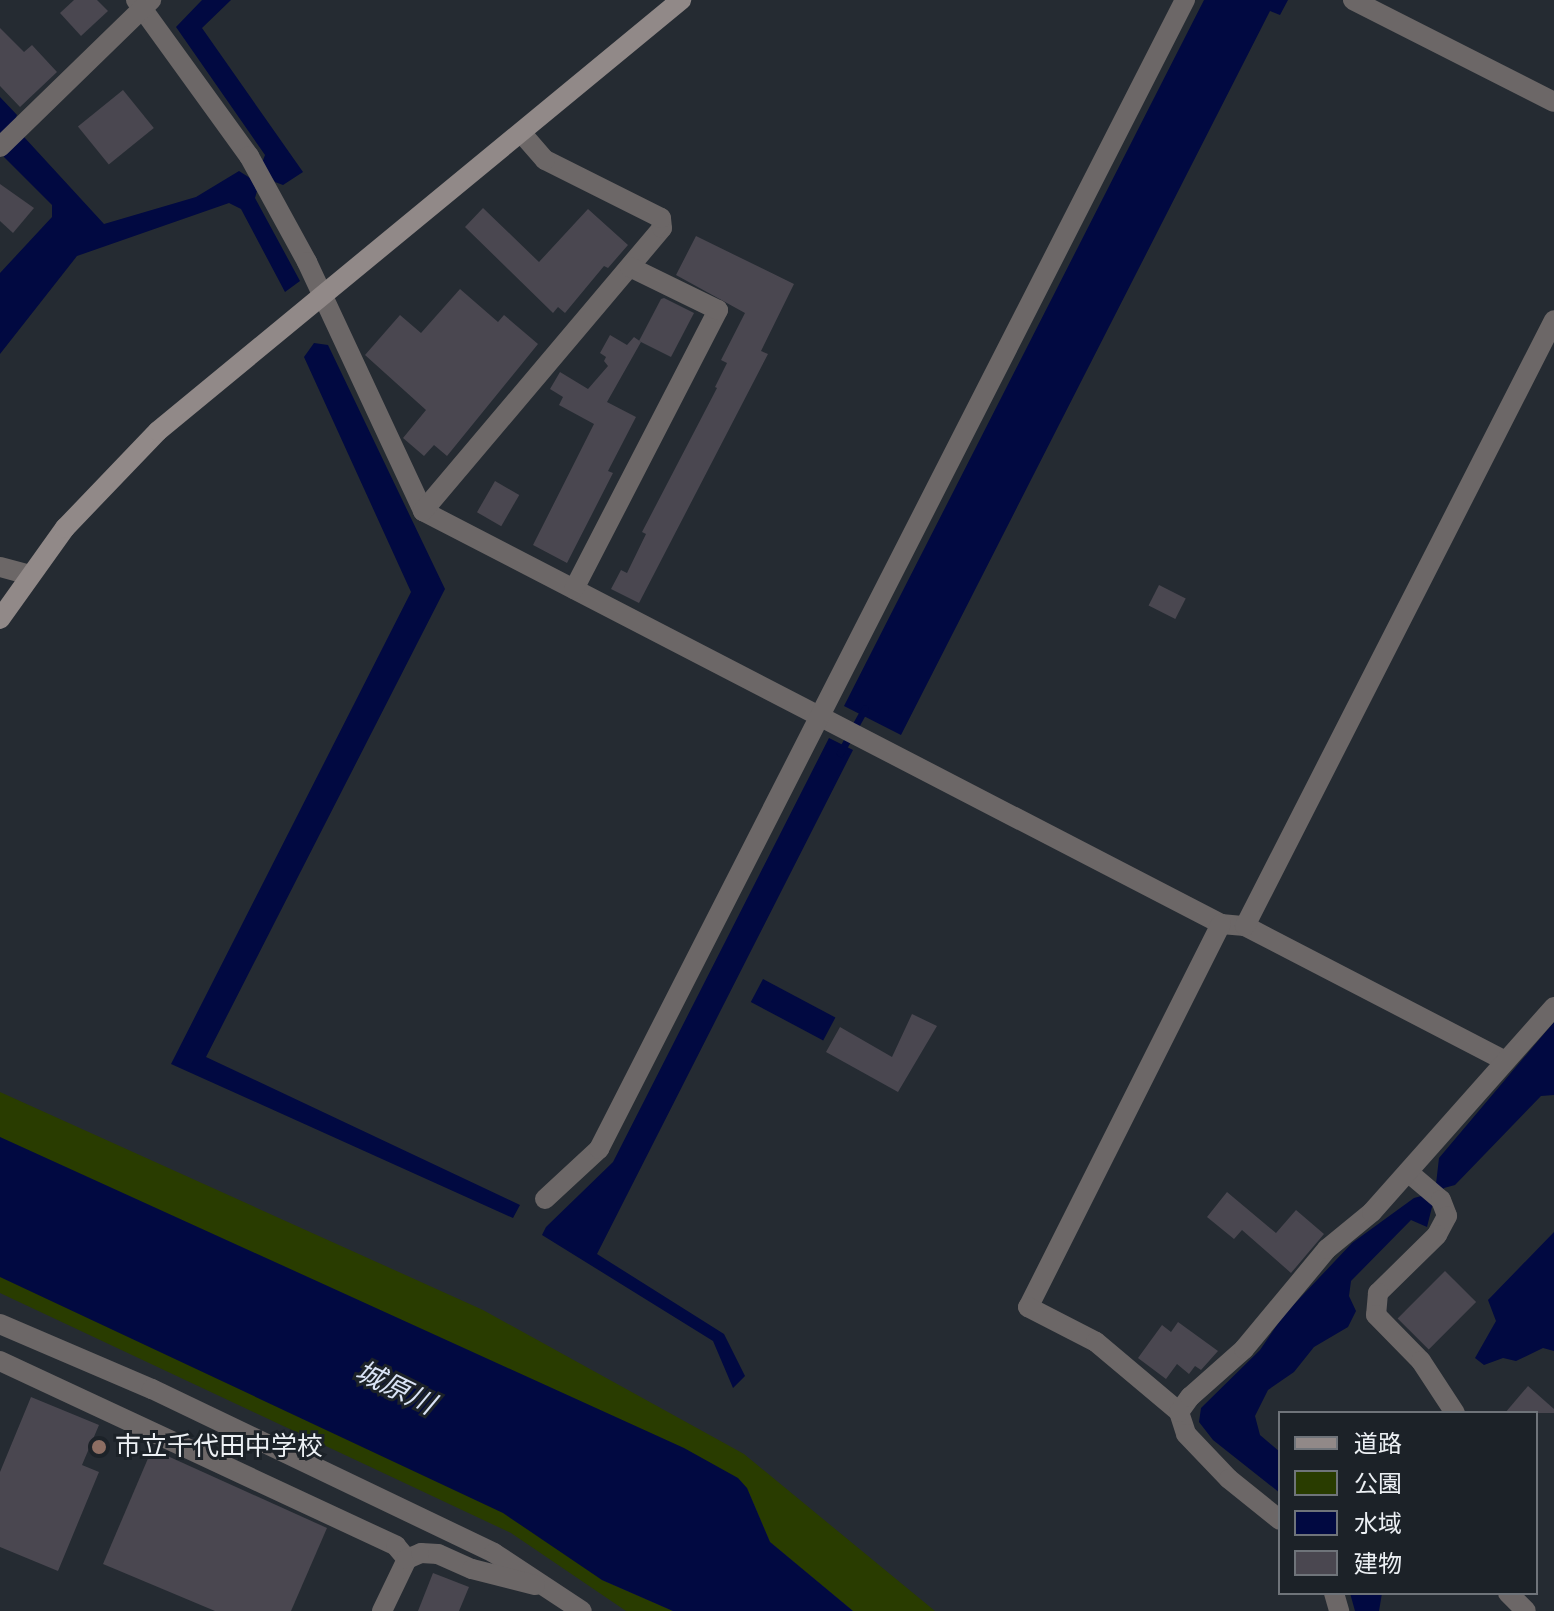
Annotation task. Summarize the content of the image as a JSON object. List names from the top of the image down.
{
  "water": ["城原川"],
  "places": ["市立千代田中学校"],
  "legend": [
    "道路",
    "公園",
    "水域",
    "建物"
  ]
}
